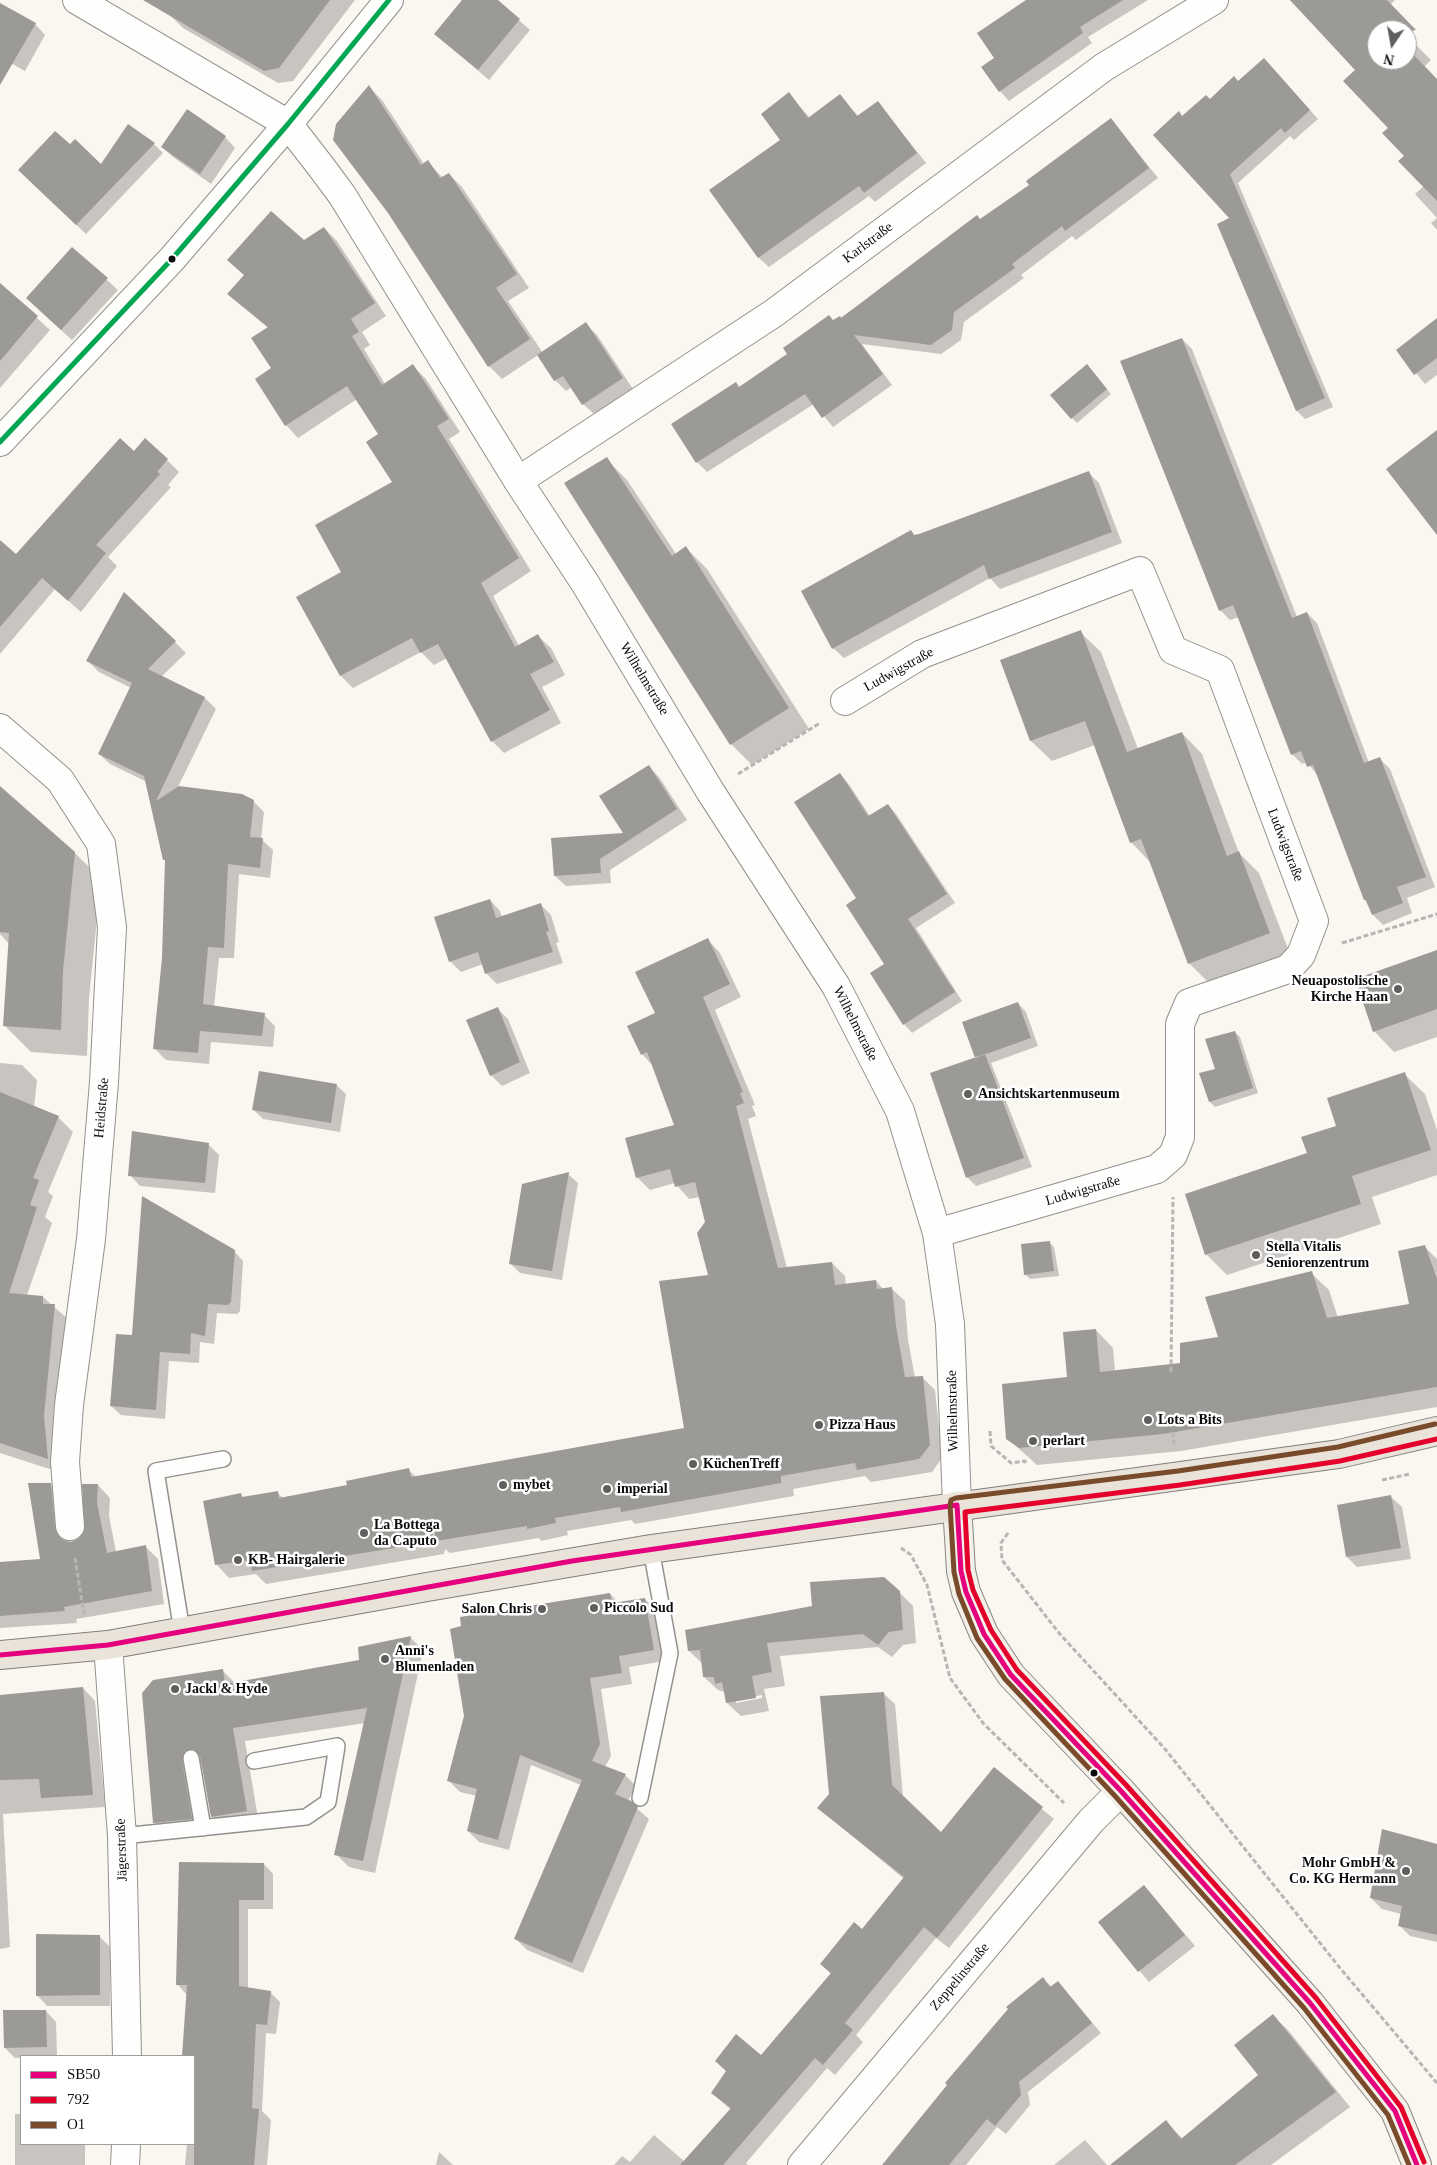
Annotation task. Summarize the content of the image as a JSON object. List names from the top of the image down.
{
  "streets": {
    "street": [
      "Karlstraße",
      "Ludwigstraße",
      "Wilhelmstraße",
      "Heidstraße",
      "Jägerstraße",
      "Zeppelinstraße"
    ]
  },
  "crossings": [
    ["Karlstraße", "Wilhelmstraße"],
    ["Ludwigstraße", "Wilhelmstraße"]
  ],
  "places": [
    "Neuapostolische Kirche Haan",
    "Ansichtskartenmuseum",
    "Stella Vitalis Seniorenzentrum",
    "Lots a Bits",
    "Pizza Haus",
    "perlart",
    "KüchenTreff",
    "mybet",
    "imperial",
    "La Bottega da Caputo",
    "KB- Hairgalerie",
    "Piccolo Sud",
    "Salon Chris",
    "Anni's Blumenladen",
    "Jackl & Hyde",
    "Mohr GmbH & Co. KG Hermann"
  ],
  "lines": ["transit line O1", "transit line 792", "transit line SB50"],
  "legend": ["SB50", "792", "O1"],
  "north": "bottom"
}
